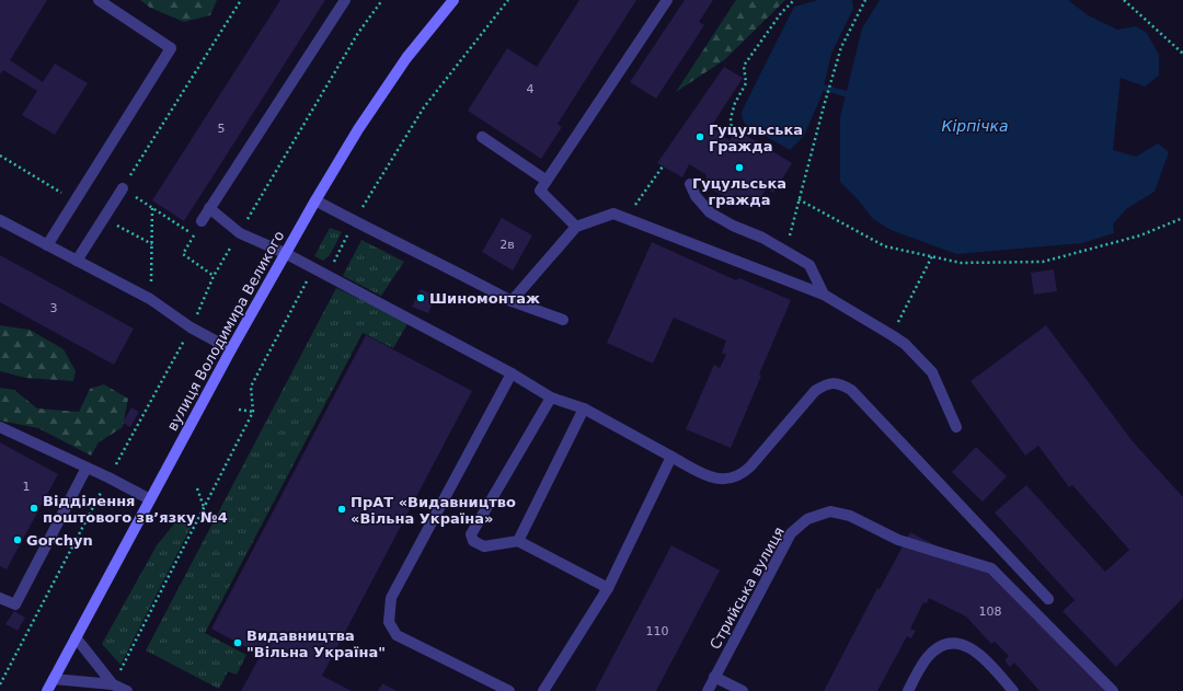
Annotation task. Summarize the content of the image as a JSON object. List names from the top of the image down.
{
  "streets": {
    "main road": ["вулиця Володимира Великого"],
    "lane": ["Стрийська вулиця"]
  },
  "water": ["Кірпічка"],
  "places": [
    "Гуцульська Гражда",
    "Гуцульська гражда",
    "Шиномонтаж",
    "Відділення поштового зв’язку №4",
    "ПрАТ «Видавництво «Вільна Україна»",
    "Gorchyn",
    "Видавництва \"Вільна Україна\""
  ],
  "house_numbers": [
    "4",
    "5",
    "2в",
    "3",
    "1",
    "108",
    "110"
  ]
}
